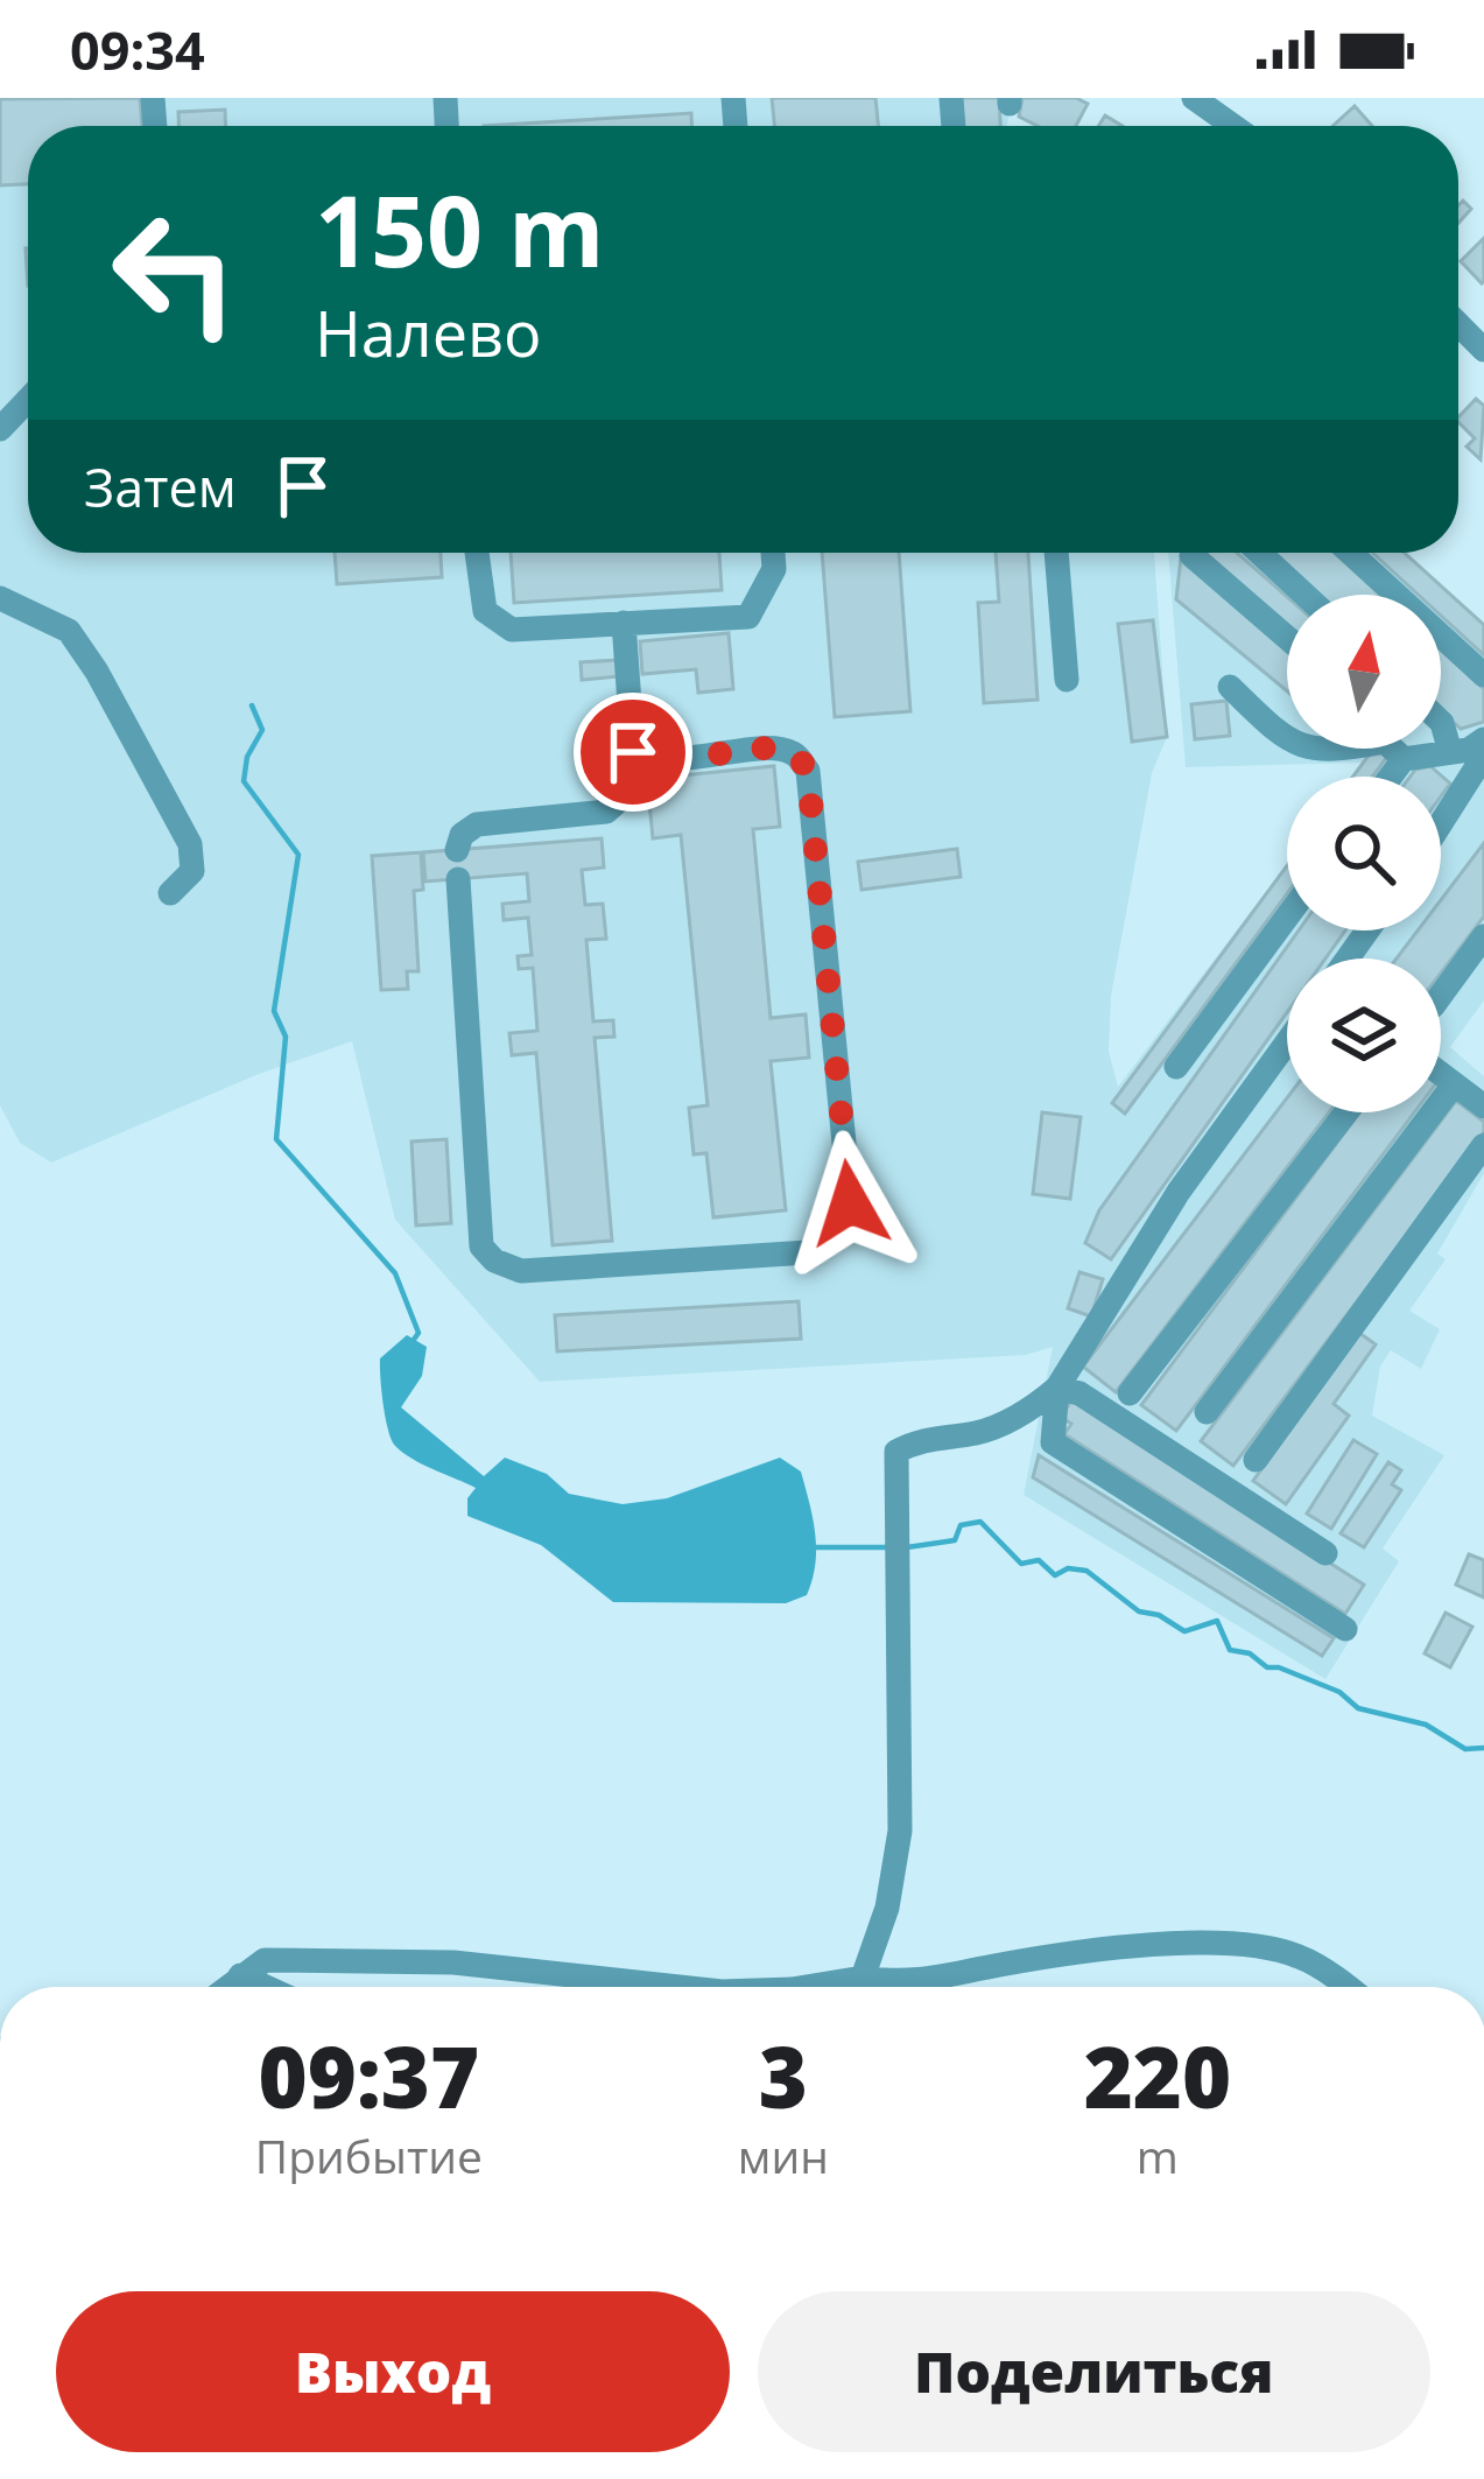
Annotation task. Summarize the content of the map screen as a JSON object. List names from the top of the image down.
{
  "north": "top",
  "page": {
    "status": "09:34",
    "turn": ["150 m", "Налево"],
    "then": "Затем",
    "eta": [
      "09:37",
      "Прибытие",
      "3",
      "мин",
      "220",
      "m"
    ],
    "buttons": ["Выход", "Поделиться"]
  }
}
